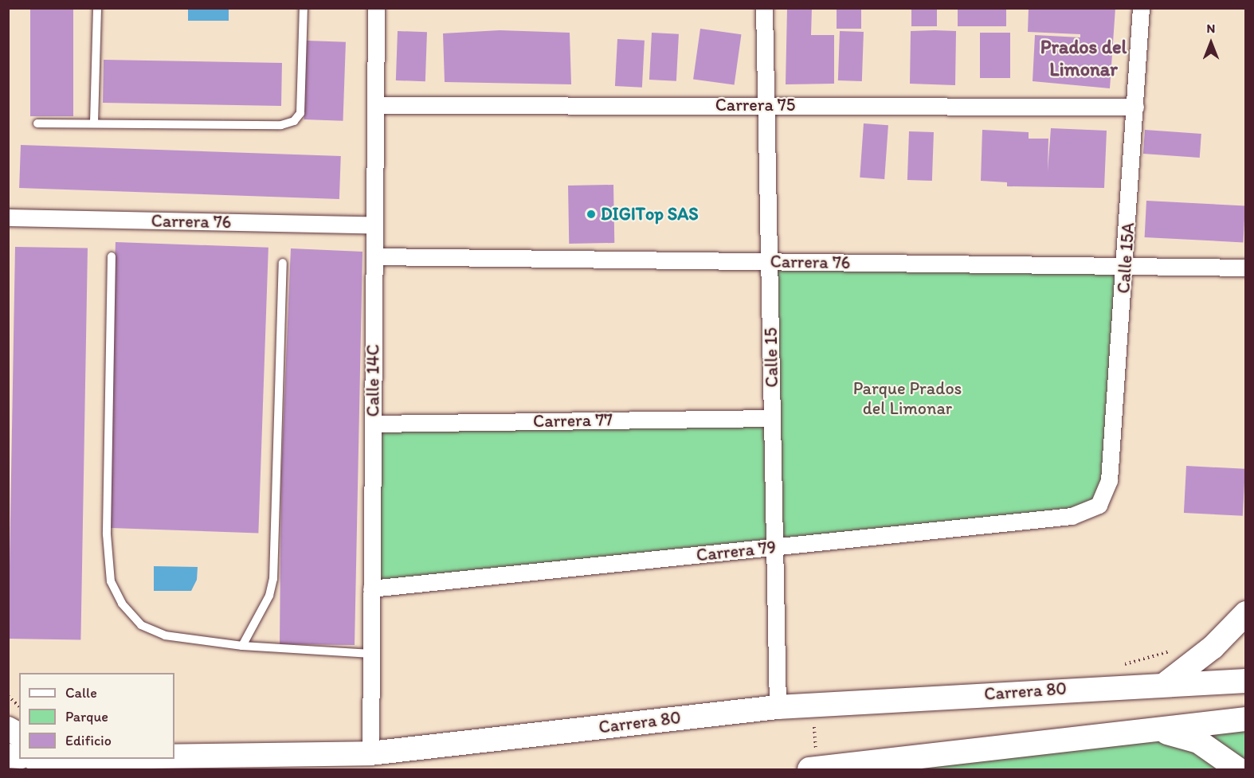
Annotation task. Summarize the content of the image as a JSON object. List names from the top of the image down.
{
  "streets": {
    "main road": ["Carrera 80"],
    "street": [
      "Carrera 75",
      "Carrera 76",
      "Calle 15A",
      "Calle 15",
      "Calle 14C",
      "Carrera 77",
      "Carrera 79"
    ]
  },
  "crossings": [
    ["Carrera 75", "Calle 15A"],
    ["Carrera 75", "Calle 15"],
    ["Carrera 75", "Calle 14C"],
    ["Carrera 76", "Calle 15A"],
    ["Carrera 76", "Calle 15"],
    ["Carrera 76", "Calle 14C"],
    ["Calle 15A", "Carrera 79"],
    ["Calle 15", "Carrera 77"],
    ["Calle 15", "Carrera 79"],
    ["Calle 15", "Carrera 80"],
    ["Calle 14C", "Carrera 77"],
    ["Calle 14C", "Carrera 79"],
    ["Calle 14C", "Carrera 80"]
  ],
  "districts": ["Prados del Limonar"],
  "parks": ["Parque Prados del Limonar"],
  "places": ["DIGITop SAS"],
  "legend": ["Calle", "Parque", "Edificio"],
  "north": "top"
}
